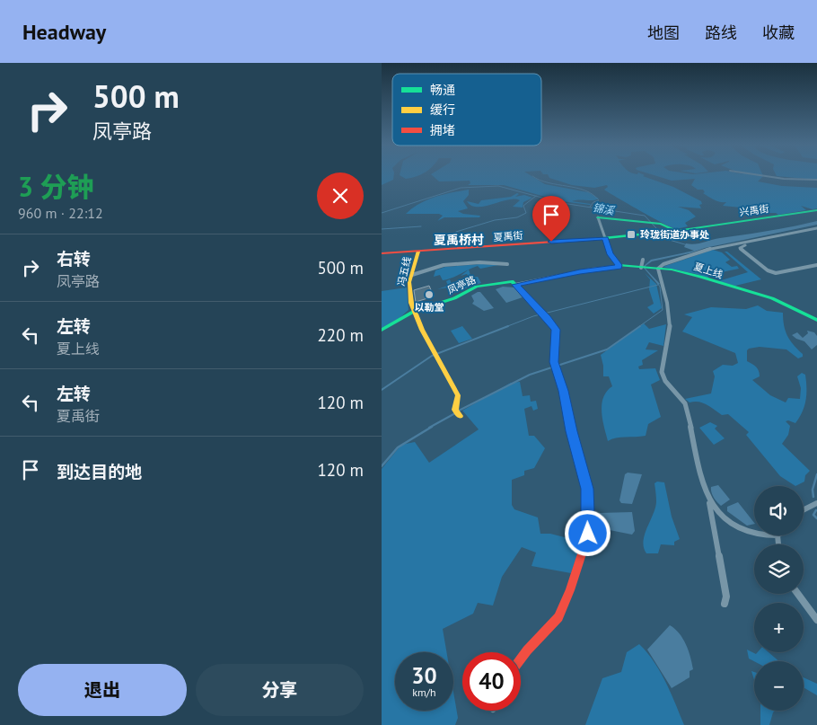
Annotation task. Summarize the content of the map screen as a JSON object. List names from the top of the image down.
{
  "streets": {
    "street": [
      "兴禹街",
      "夏禹街",
      "夏上线",
      "冯五线",
      "凤亭路"
    ]
  },
  "crossings": [
    ["兴禹街", "夏禹街"],
    ["夏禹街", "冯五线"],
    ["夏上线", "凤亭路"],
    ["冯五线", "凤亭路"]
  ],
  "districts": ["夏禹桥村"],
  "water": ["锦溪"],
  "places": {
    "transit": ["玲珑街道办事处"],
    "other": ["以勒堂"]
  },
  "legend": ["畅通", "缓行", "拥堵"],
  "page": {
    "header": "Headway",
    "nav": ["地图", "路线", "收藏"],
    "turn": ["500 m", "凤亭路"],
    "heading": ["3 分钟", "960 m · 22:12"],
    "list": [
      {
        "name": "右转",
        "note": "凤亭路",
        "value": "500 m"
      },
      {
        "name": "左转",
        "note": "夏上线",
        "value": "220 m"
      },
      {
        "name": "左转",
        "note": "夏禹街",
        "value": "120 m"
      },
      {
        "name": "到达目的地",
        "value": "120 m"
      }
    ],
    "map_buttons": ["+", "−"],
    "speed": "30 km/h",
    "limit": "40",
    "buttons": ["退出", "分享"]
  }
}
